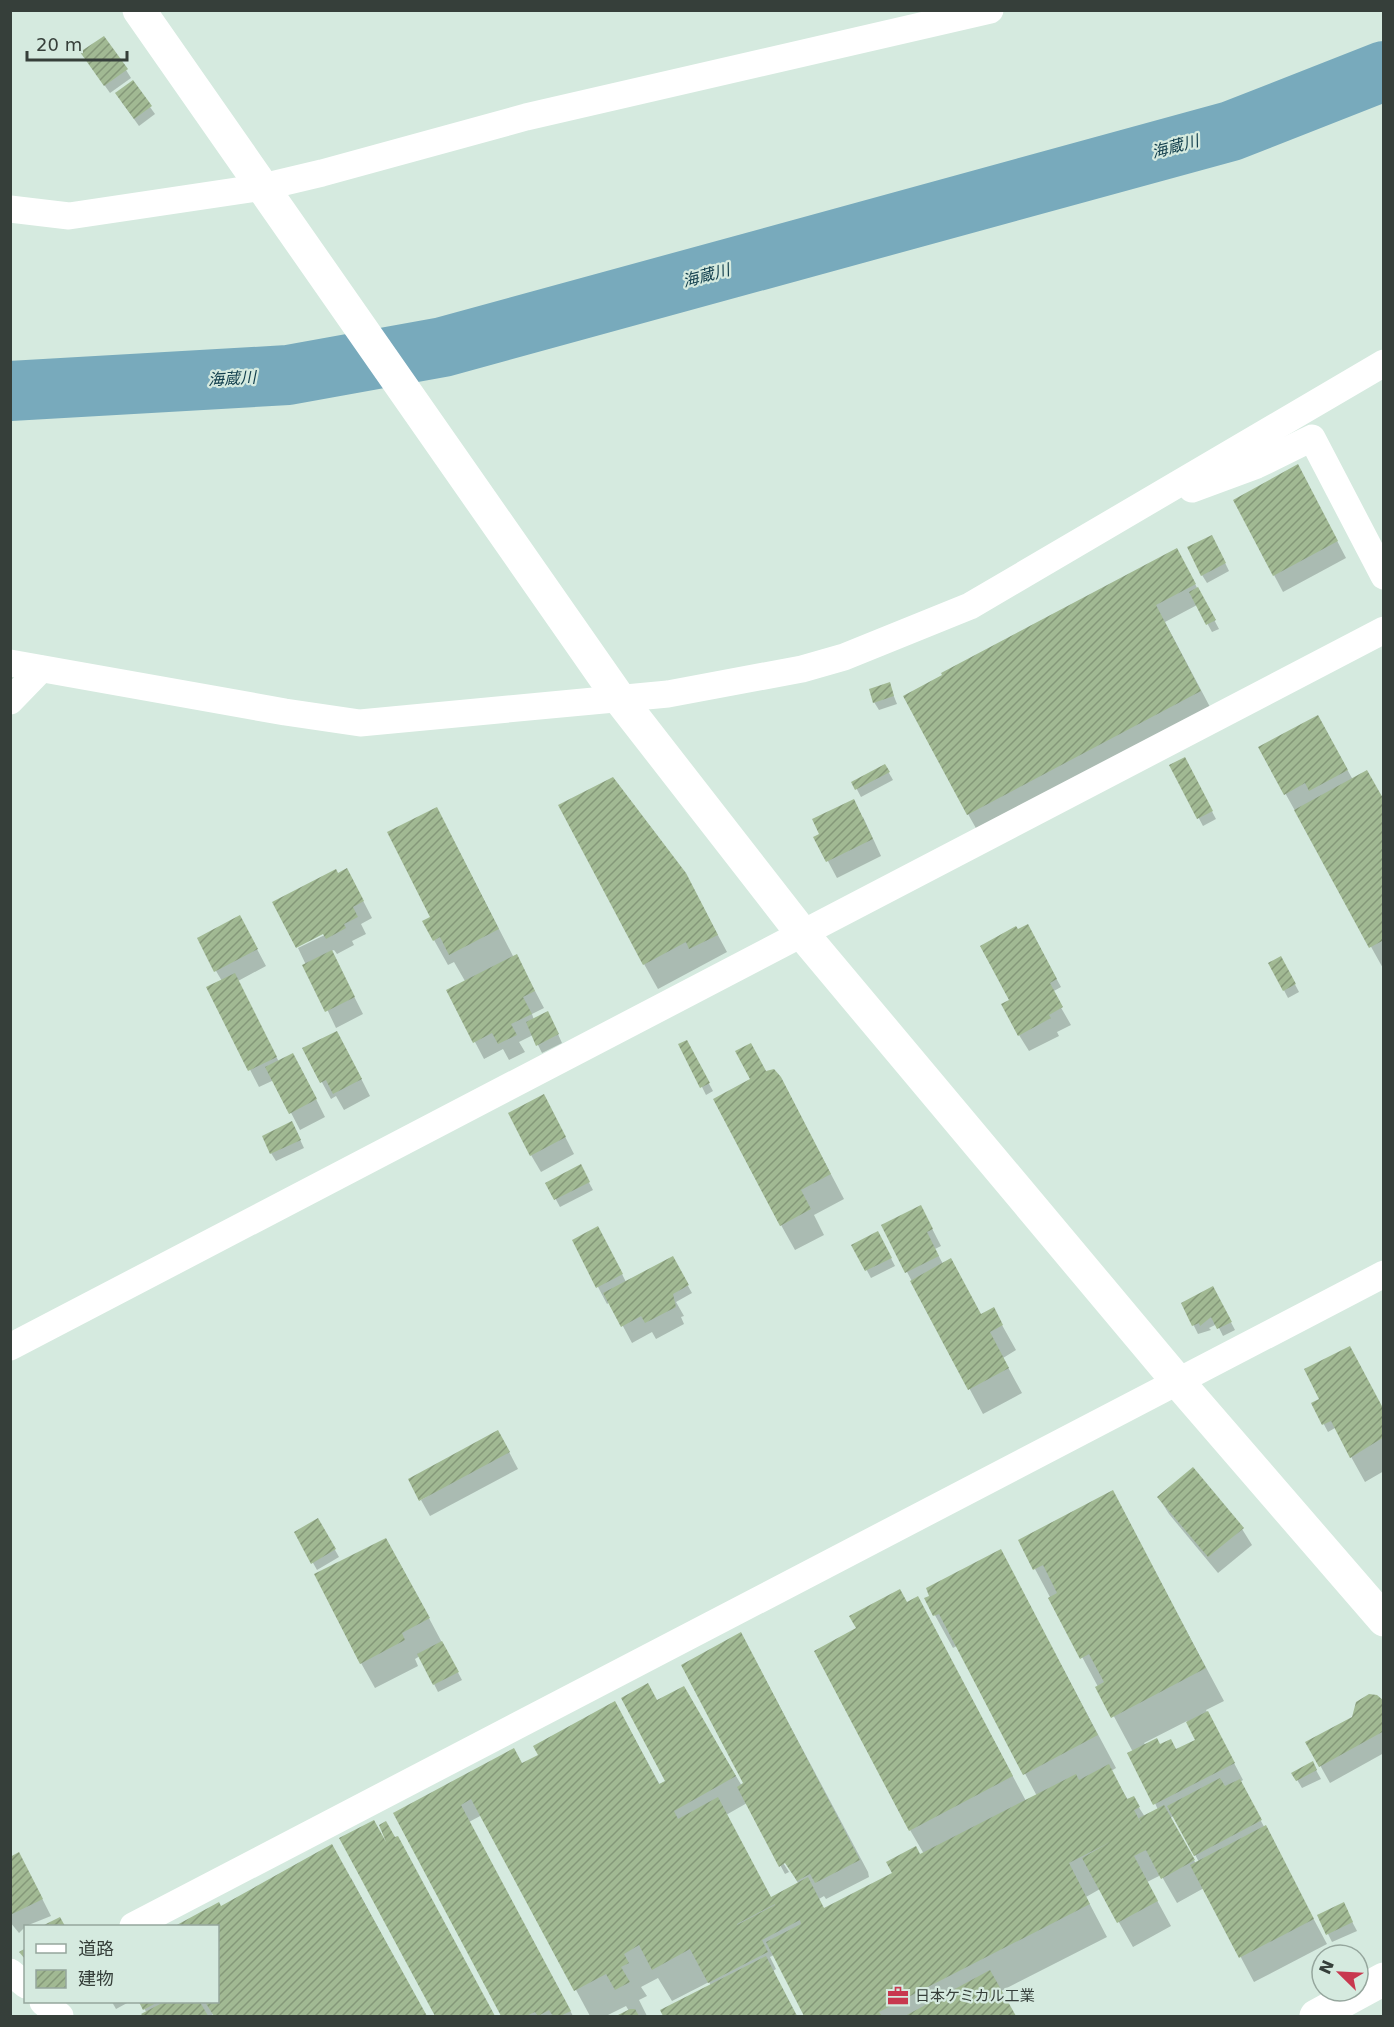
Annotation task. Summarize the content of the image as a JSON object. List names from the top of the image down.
{
  "water": ["海蔵川"],
  "places": {
    "office": ["日本ケミカル工業"]
  },
  "legend": ["道路", "建物"],
  "scale_bar": "20 m",
  "north": "top left"
}
